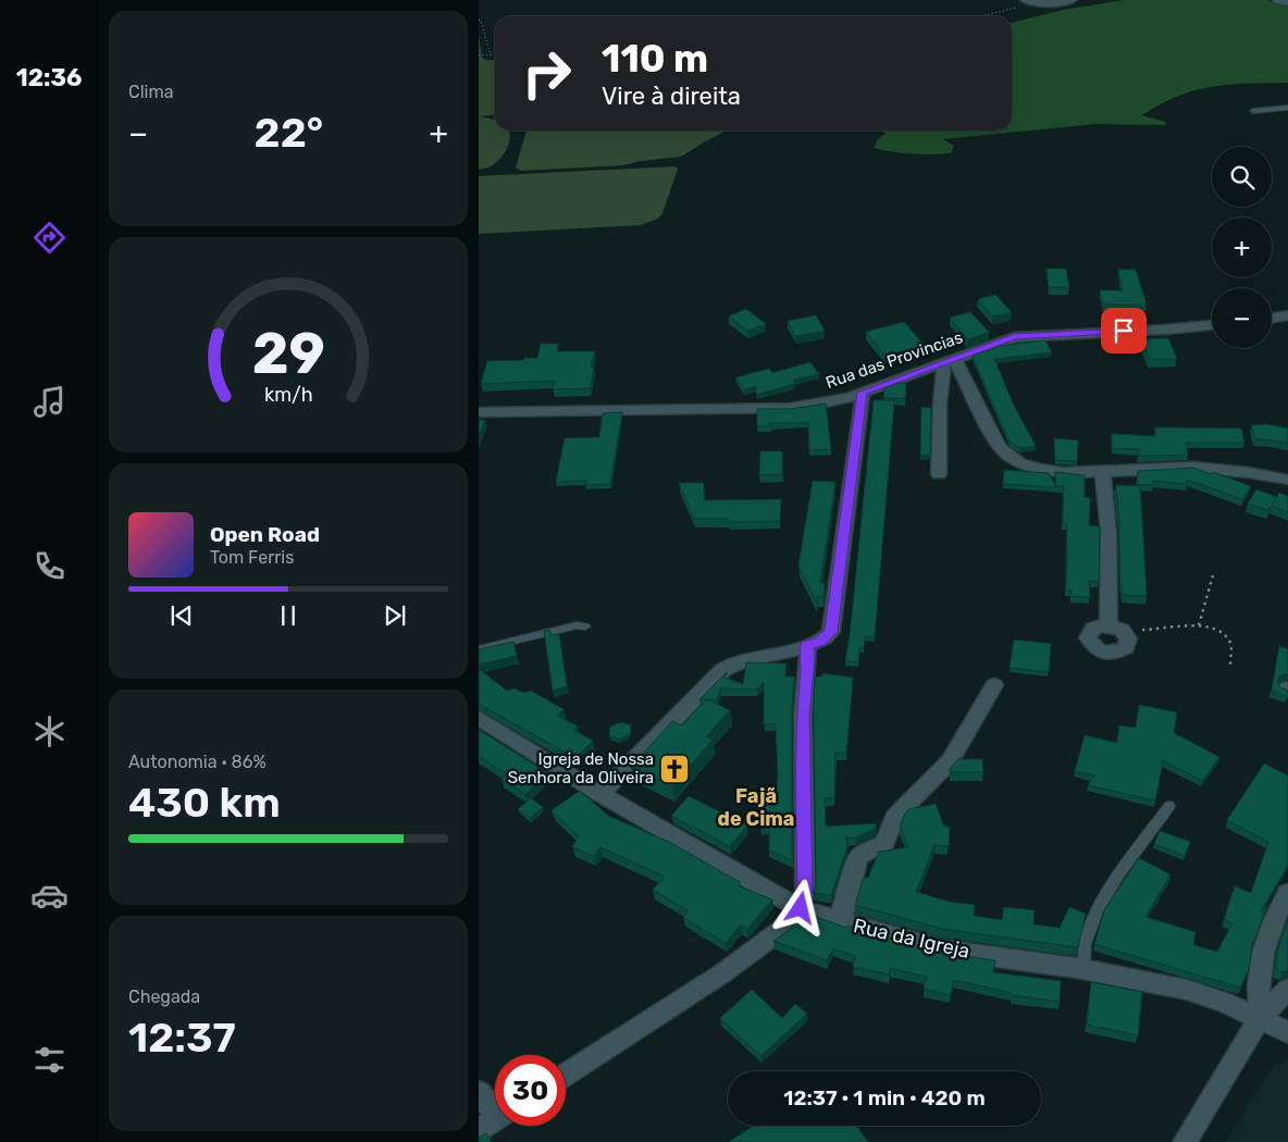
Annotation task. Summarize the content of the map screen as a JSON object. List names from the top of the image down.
{
  "streets": {
    "street": ["Rua das Provincias", "Rua da Igreja"]
  },
  "districts": ["Fajã de Cima"],
  "places": {
    "church": ["Igreja de Nossa Senhora da Oliveira"]
  },
  "page": {
    "tabs": "12:36",
    "tile": [
      "Clima",
      ["Autonomia · 86%", "430 km"],
      ["Chegada", "12:37"]
    ],
    "turn": ["110 m", "Vire à direita"],
    "heat": ["−", "22°", "+"],
    "map_buttons": ["+", "−"],
    "song": ["Open Road", "Tom Ferris"],
    "limit": "30",
    "trip": "12:37 · 1 min · 420 m",
    "gauge": ["29", "km/h"]
  }
}
